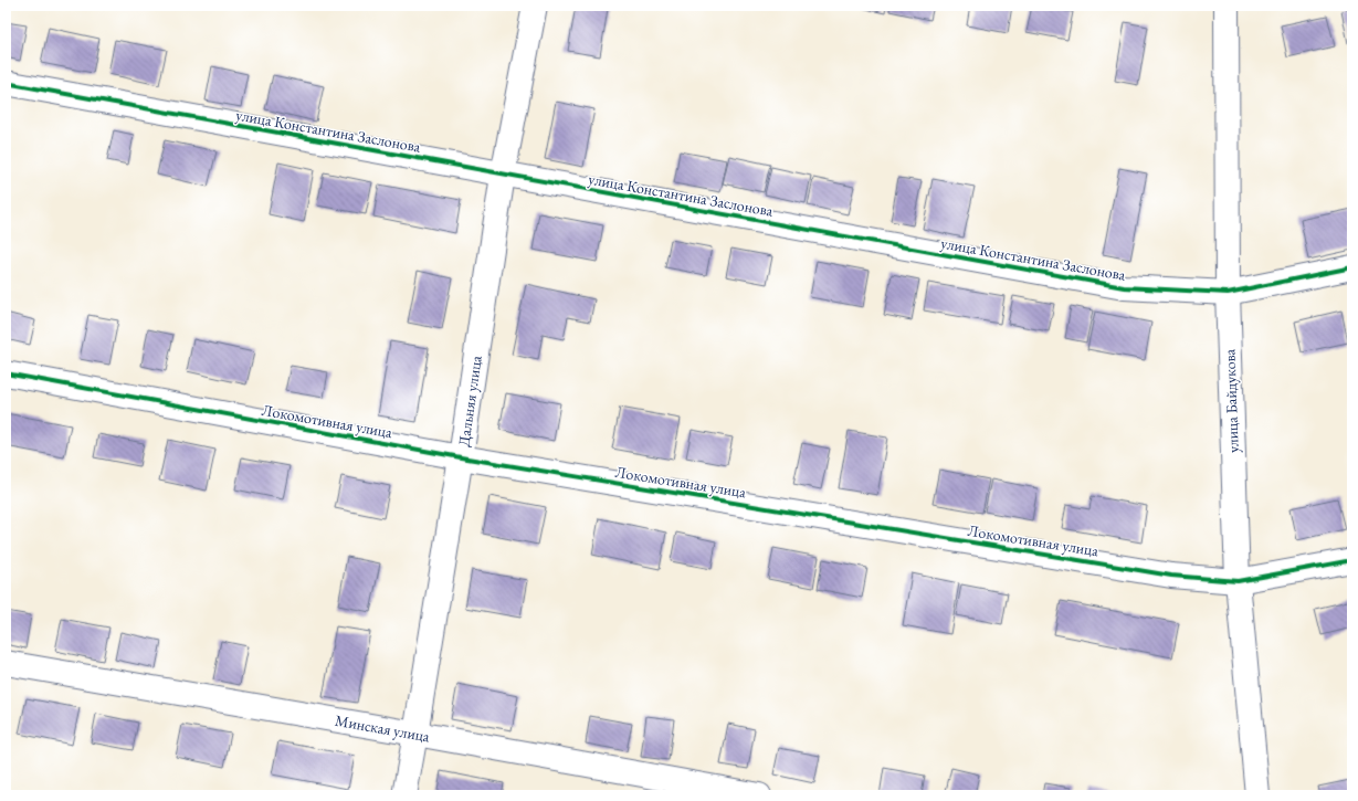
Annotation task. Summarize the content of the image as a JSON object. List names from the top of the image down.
{
  "streets": {
    "street": [
      "улица Константина Заслонова",
      "Дальняя улица",
      "улица Байдукова",
      "Локомотивная улица",
      "Минская улица"
    ]
  },
  "crossings": [
    ["улица Константина Заслонова", "Дальняя улица"],
    ["улица Константина Заслонова", "улица Байдукова"],
    ["Дальняя улица", "Локомотивная улица"],
    ["Дальняя улица", "Минская улица"],
    ["улица Байдукова", "Локомотивная улица"]
  ]
}
